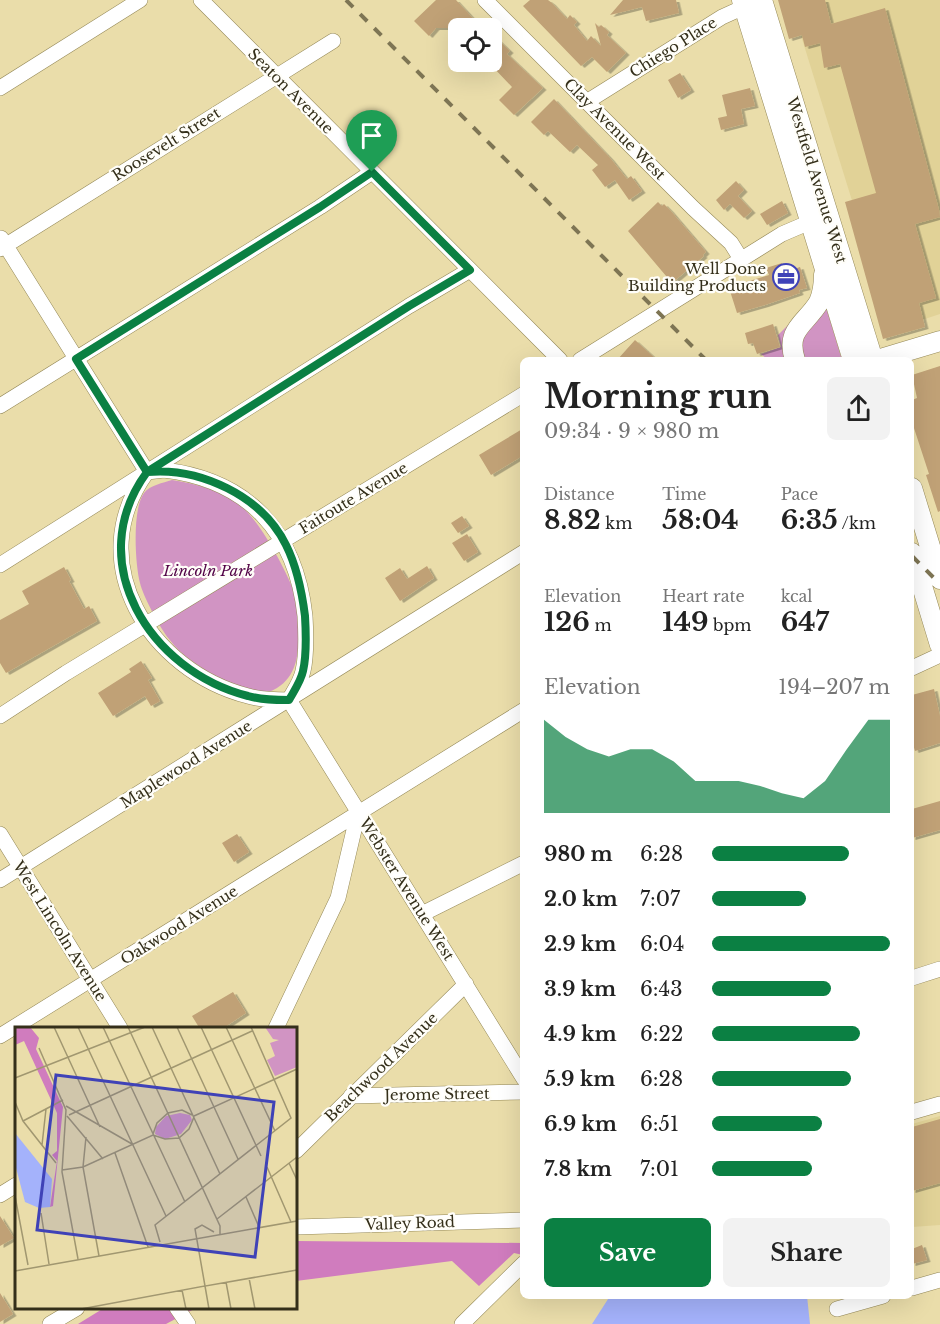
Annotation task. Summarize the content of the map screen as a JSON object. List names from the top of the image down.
{
  "streets": {
    "main road": ["Westfield Avenue West"],
    "street": [
      "Chiego Place",
      "Seaton Avenue",
      "Clay Avenue West",
      "Roosevelt Street",
      "Faitoute Avenue",
      "Maplewood Avenue",
      "Webster Avenue West",
      "Oakwood Avenue",
      "West Lincoln Avenue",
      "Beachwood Avenue",
      "Jerome Street",
      "Valley Road"
    ]
  },
  "crossings": [
    ["Chiego Place", "Clay Avenue West"],
    ["Chiego Place", "Westfield Avenue West"],
    ["Seaton Avenue", "Roosevelt Street"],
    ["Maplewood Avenue", "Webster Avenue West"],
    ["Maplewood Avenue", "West Lincoln Avenue"],
    ["Webster Avenue West", "Oakwood Avenue"],
    ["Webster Avenue West", "Beachwood Avenue"],
    ["Oakwood Avenue", "West Lincoln Avenue"],
    ["Beachwood Avenue", "Jerome Street"]
  ],
  "parks": ["Lincoln Park"],
  "places": {
    "office": ["Well Done Building Products"]
  },
  "page": {
    "heading": ["Morning run", "09:34 · 9 × 980 m"],
    "stats": [
      ["Distance", "8.82 km"],
      ["Time", "58:04"],
      ["Pace", "6:35 /km"],
      ["Elevation", "126 m"],
      ["Heart rate", "149 bpm"],
      ["kcal", "647"]
    ],
    "chart": ["Elevation", "194–207 m"],
    "list": [
      {
        "name": "980 m",
        "note": "6:28"
      },
      {
        "name": "2.0 km",
        "note": "7:07"
      },
      {
        "name": "2.9 km",
        "note": "6:04"
      },
      {
        "name": "3.9 km",
        "note": "6:43"
      },
      {
        "name": "4.9 km",
        "note": "6:22"
      },
      {
        "name": "5.9 km",
        "note": "6:28"
      },
      {
        "name": "6.9 km",
        "note": "6:51"
      },
      {
        "name": "7.8 km",
        "note": "7:01"
      }
    ],
    "buttons": ["Save", "Share"]
  }
}
